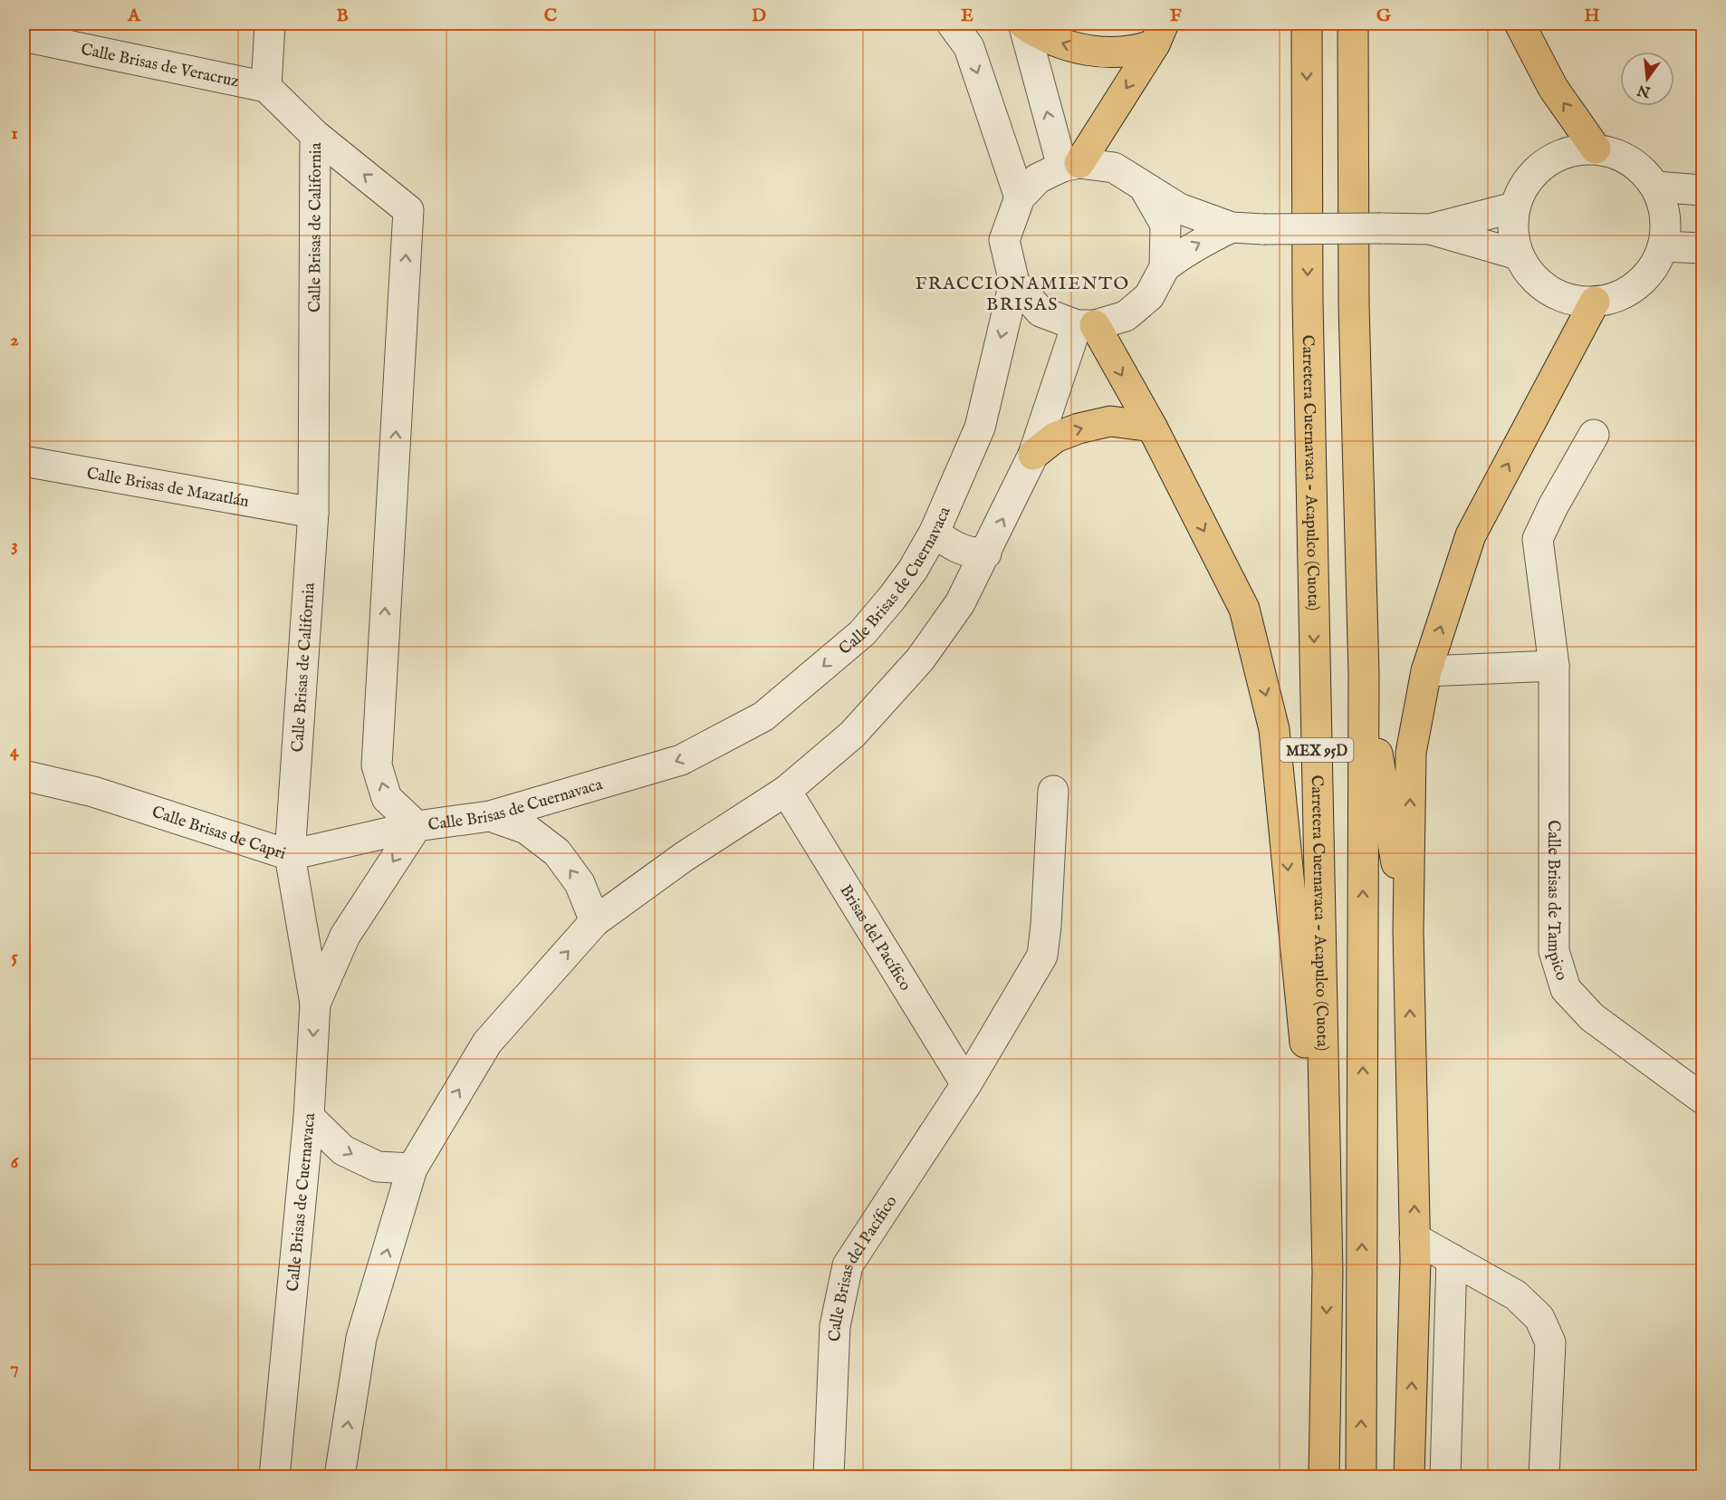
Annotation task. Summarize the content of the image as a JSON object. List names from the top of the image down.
{
  "streets": {
    "highway": ["Carretera Cuernavaca - Acapulco (Cuota)", "MEX 95D"],
    "street": [
      "Calle Brisas de Veracruz",
      "Calle Brisas de California",
      "Calle Brisas de Mazatlán",
      "Calle Brisas de Cuernavaca",
      "Calle Brisas de Capri",
      "Calle Brisas de Tampico",
      "Brisas del Pacífico",
      "Calle Brisas del Pacífico"
    ]
  },
  "crossings": [
    ["Calle Brisas de California", "Calle Brisas de Mazatlán"],
    ["Calle Brisas de California", "Calle Brisas de Cuernavaca"],
    ["Calle Brisas de California", "Calle Brisas de Capri"],
    ["Calle Brisas de Cuernavaca", "Calle Brisas de Capri"],
    ["Brisas del Pacífico", "Calle Brisas del Pacífico"]
  ],
  "districts": ["FRACCIONAMIENTO BRISAS"],
  "north": "bottom",
  "grid": {
    "columns": [
      "A",
      "B",
      "C",
      "D",
      "E",
      "F",
      "G",
      "H"
    ],
    "rows": [
      "1",
      "2",
      "3",
      "4",
      "5",
      "6",
      "7"
    ]
  }
}
